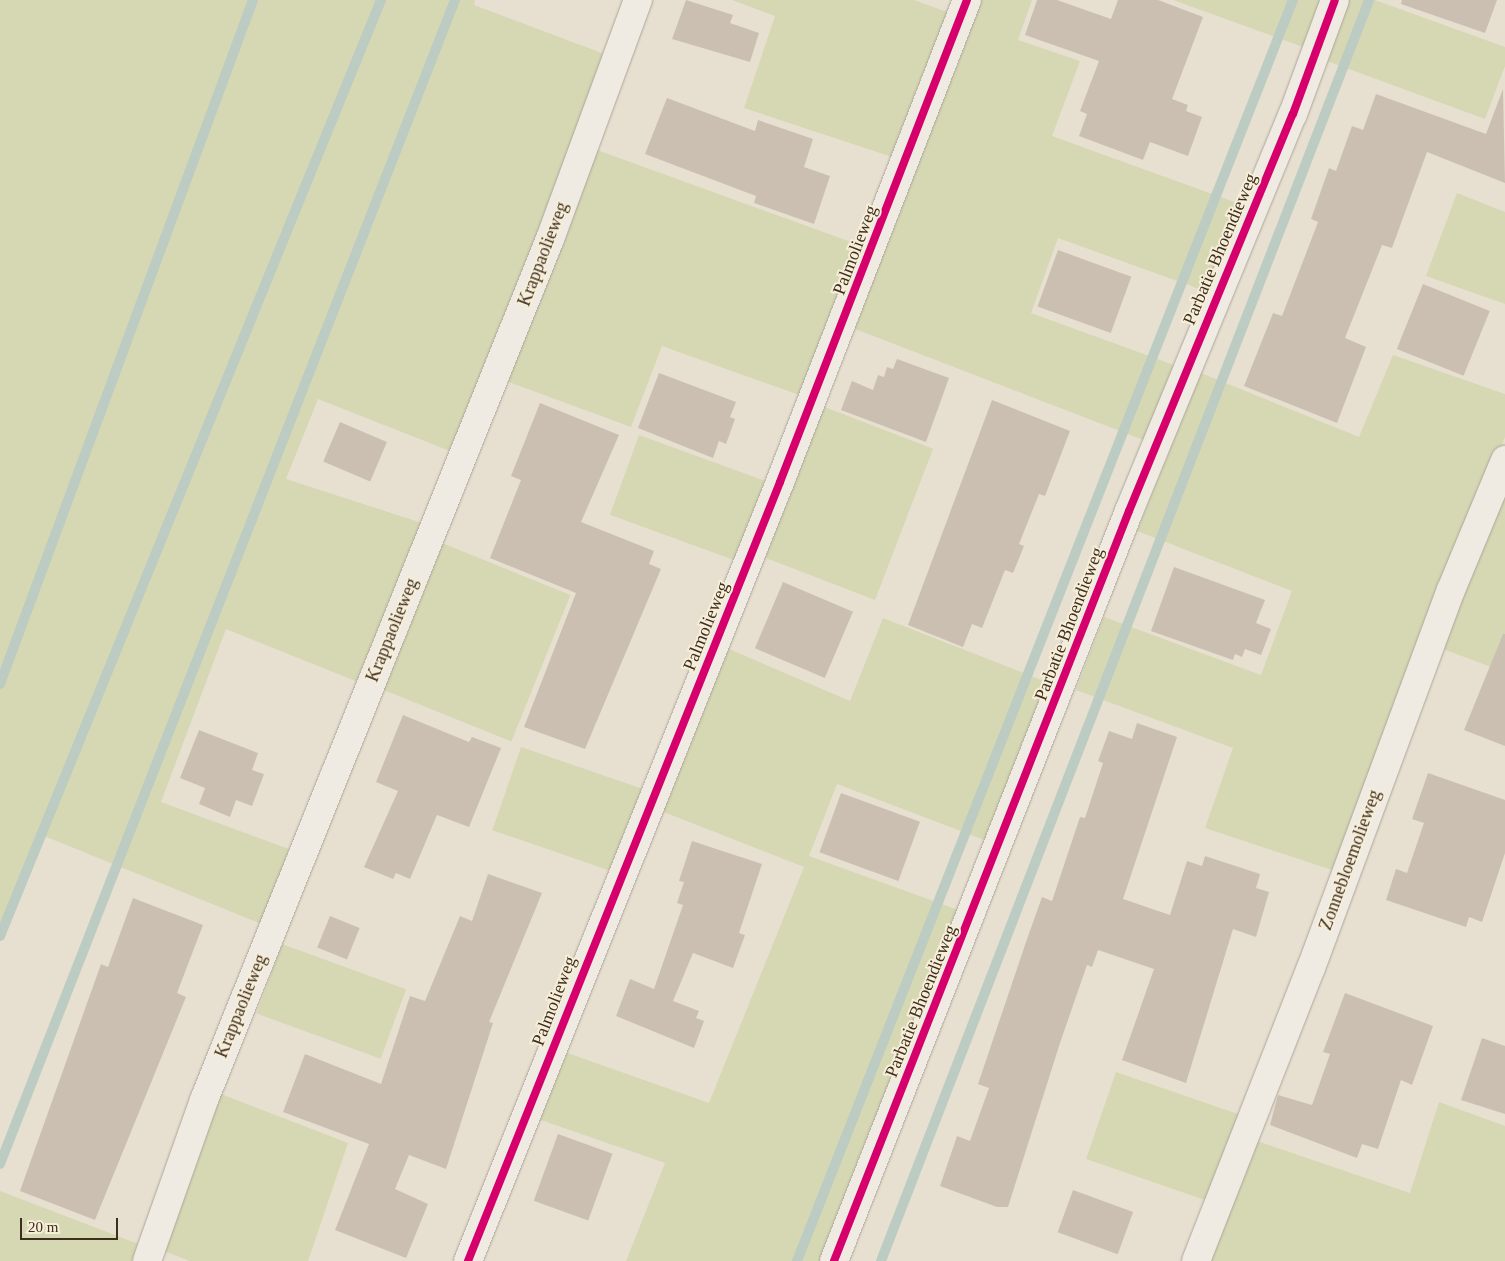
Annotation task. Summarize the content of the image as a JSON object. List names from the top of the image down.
{
  "streets": {
    "street": [
      "Parbatie Bhoendieweg",
      "Palmolieweg",
      "Krappaolieweg",
      "Zonnebloemolieweg"
    ]
  },
  "scale_bar": "20 m"
}
